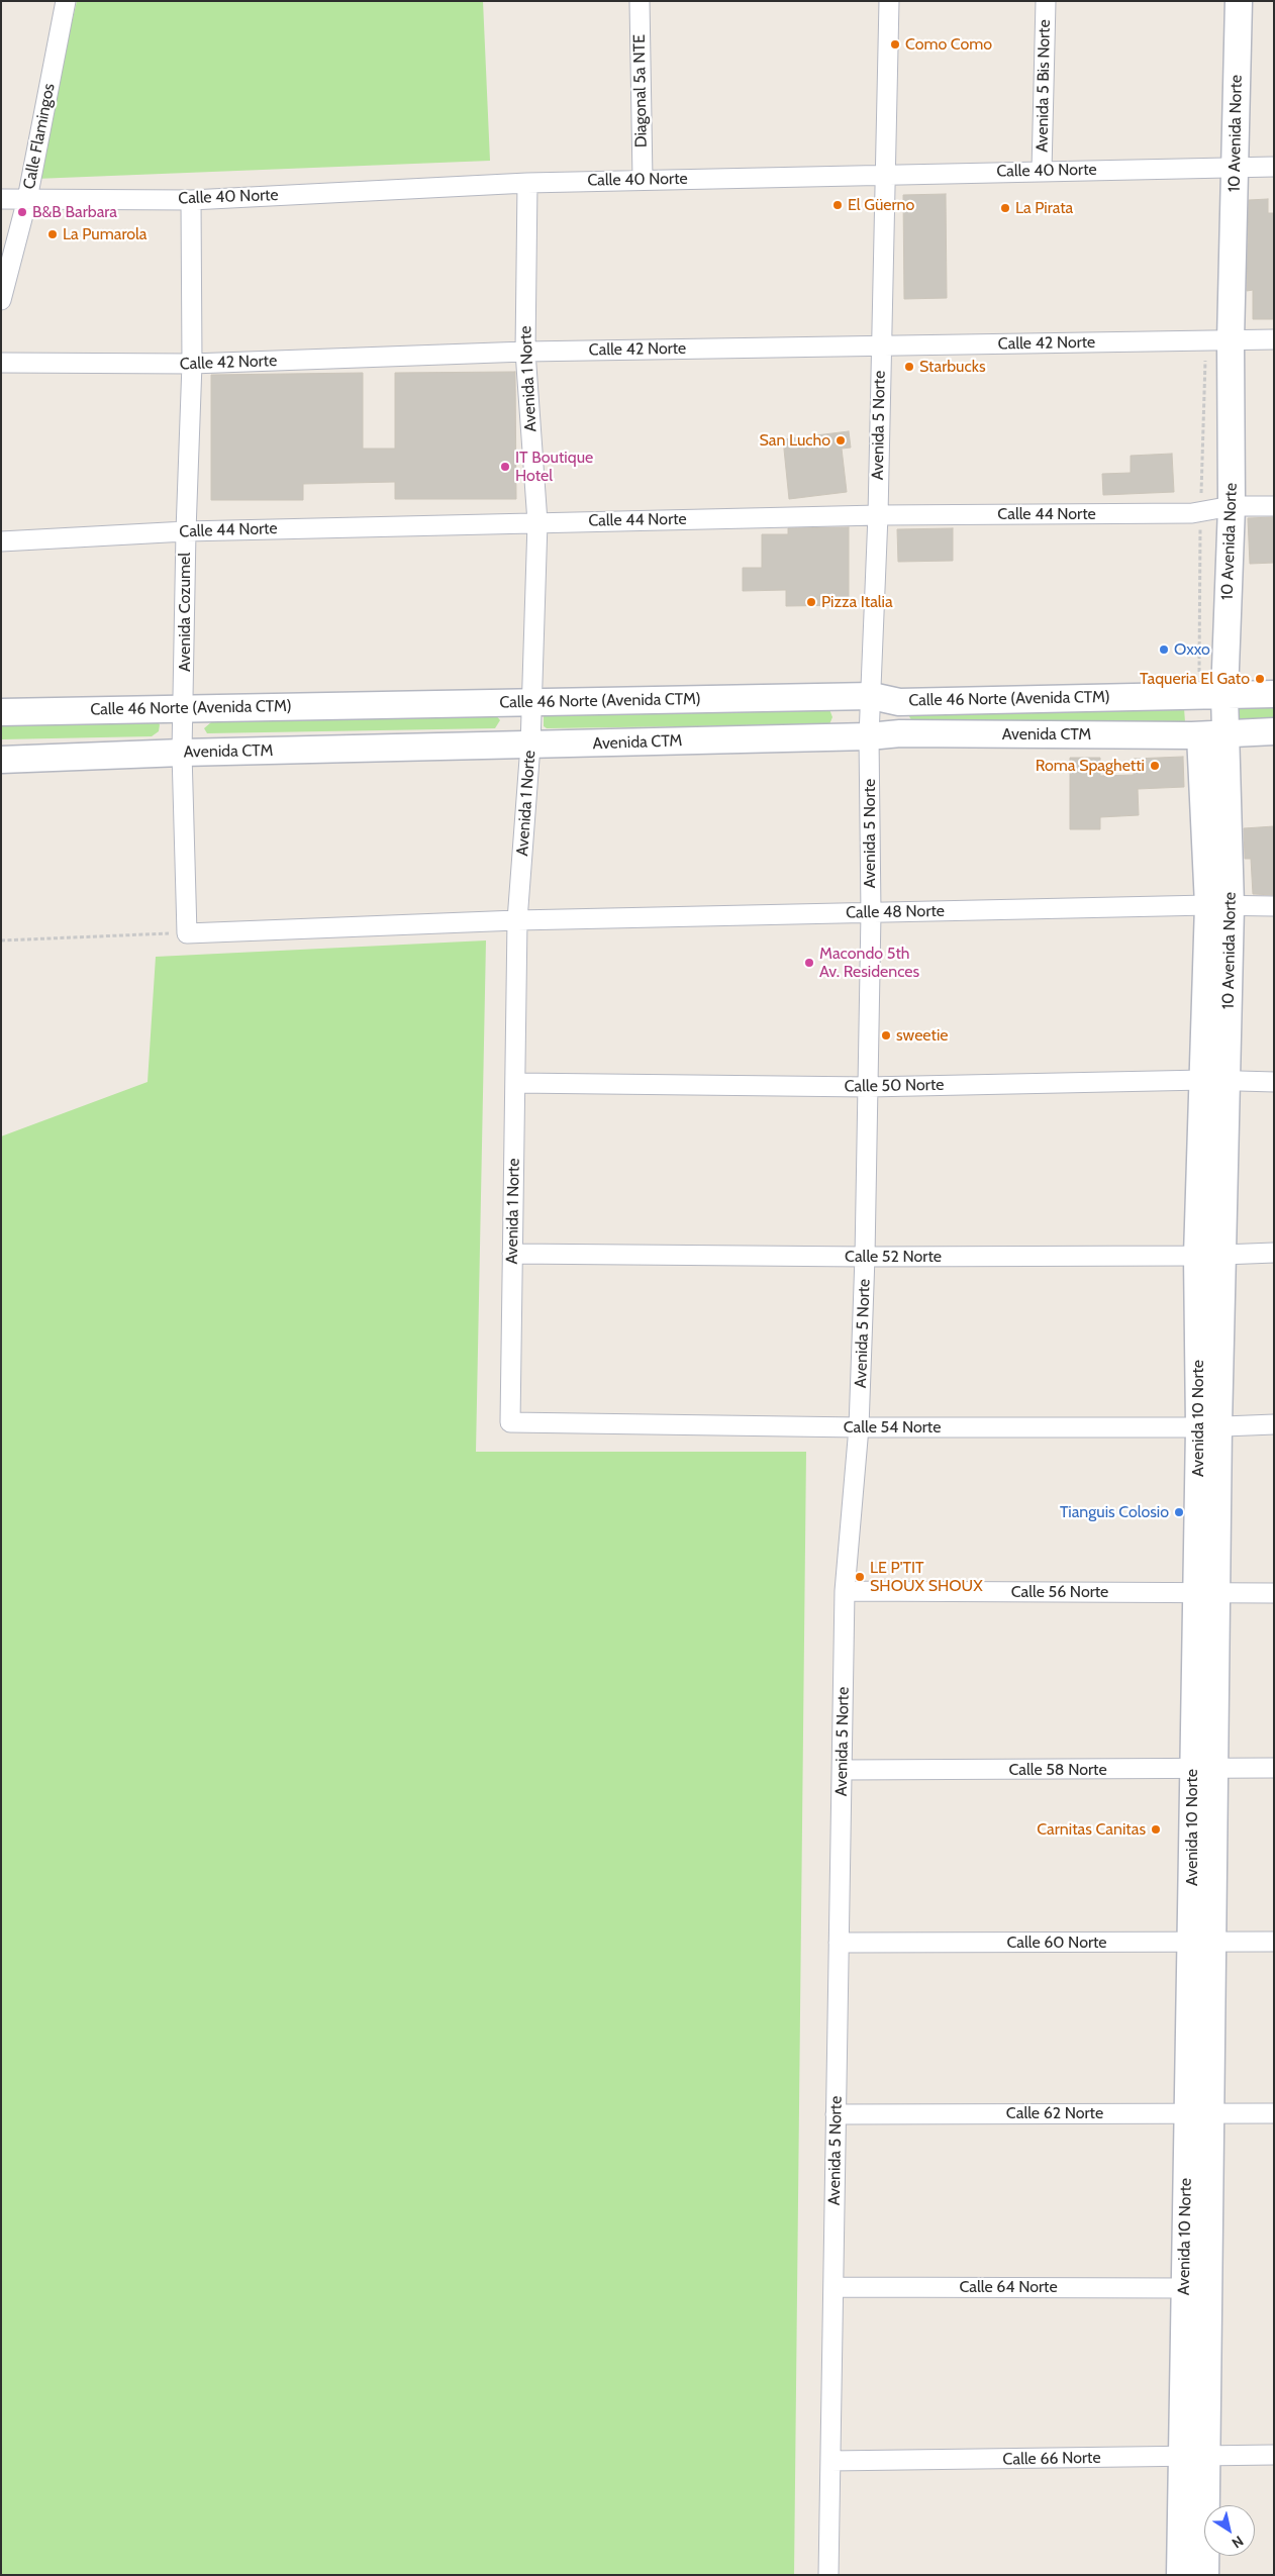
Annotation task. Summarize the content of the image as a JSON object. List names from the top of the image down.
{
  "streets": {
    "street": [
      "Avenida 5 Bis Norte",
      "Diagonal 5a NTE",
      "10 Avenida Norte",
      "Calle Flamingos",
      "Calle 40 Norte",
      "Calle 42 Norte",
      "Avenida 1 Norte",
      "Avenida 5 Norte",
      "Calle 44 Norte",
      "Avenida Cozumel",
      "Calle 46 Norte (Avenida CTM)",
      "Avenida CTM",
      "Calle 48 Norte",
      "Calle 50 Norte",
      "Calle 52 Norte",
      "Avenida 10 Norte",
      "Calle 54 Norte",
      "Calle 56 Norte",
      "Calle 58 Norte",
      "Calle 60 Norte",
      "Calle 62 Norte",
      "Calle 64 Norte",
      "Calle 66 Norte"
    ]
  },
  "crossings": [
    ["Avenida 5 Bis Norte", "Calle 40 Norte"],
    ["Diagonal 5a NTE", "Calle 40 Norte"],
    ["10 Avenida Norte", "Calle 40 Norte"],
    ["10 Avenida Norte", "Calle 42 Norte"],
    ["10 Avenida Norte", "Calle 44 Norte"],
    ["10 Avenida Norte", "Calle 46 Norte (Avenida CTM)"],
    ["10 Avenida Norte", "Avenida CTM"],
    ["10 Avenida Norte", "Calle 48 Norte"],
    ["10 Avenida Norte", "Calle 50 Norte"],
    ["10 Avenida Norte", "Avenida 10 Norte"],
    ["Calle Flamingos", "Calle 40 Norte"],
    ["Calle 40 Norte", "Avenida 1 Norte"],
    ["Calle 40 Norte", "Avenida 5 Norte"],
    ["Calle 40 Norte", "Avenida Cozumel"],
    ["Calle 42 Norte", "Avenida 1 Norte"],
    ["Calle 42 Norte", "Avenida 5 Norte"],
    ["Calle 42 Norte", "Avenida Cozumel"],
    ["Avenida 1 Norte", "Calle 44 Norte"],
    ["Avenida 1 Norte", "Calle 46 Norte (Avenida CTM)"],
    ["Avenida 1 Norte", "Avenida CTM"],
    ["Avenida 1 Norte", "Calle 48 Norte"],
    ["Avenida 1 Norte", "Calle 50 Norte"],
    ["Avenida 1 Norte", "Calle 52 Norte"],
    ["Avenida 1 Norte", "Calle 54 Norte"],
    ["Avenida 5 Norte", "Calle 44 Norte"],
    ["Avenida 5 Norte", "Calle 46 Norte (Avenida CTM)"],
    ["Avenida 5 Norte", "Avenida CTM"],
    ["Avenida 5 Norte", "Calle 48 Norte"],
    ["Avenida 5 Norte", "Calle 50 Norte"],
    ["Avenida 5 Norte", "Calle 52 Norte"],
    ["Avenida 5 Norte", "Calle 54 Norte"],
    ["Avenida 5 Norte", "Calle 56 Norte"],
    ["Avenida 5 Norte", "Calle 58 Norte"],
    ["Avenida 5 Norte", "Calle 60 Norte"],
    ["Avenida 5 Norte", "Calle 62 Norte"],
    ["Avenida 5 Norte", "Calle 64 Norte"],
    ["Avenida 5 Norte", "Calle 66 Norte"],
    ["Calle 44 Norte", "Avenida Cozumel"],
    ["Avenida Cozumel", "Calle 46 Norte (Avenida CTM)"],
    ["Avenida Cozumel", "Avenida CTM"],
    ["Avenida Cozumel", "Calle 48 Norte"],
    ["Calle 50 Norte", "Avenida 10 Norte"],
    ["Calle 52 Norte", "Avenida 10 Norte"],
    ["Avenida 10 Norte", "Calle 54 Norte"],
    ["Avenida 10 Norte", "Calle 56 Norte"],
    ["Avenida 10 Norte", "Calle 58 Norte"],
    ["Avenida 10 Norte", "Calle 60 Norte"],
    ["Avenida 10 Norte", "Calle 62 Norte"],
    ["Avenida 10 Norte", "Calle 64 Norte"],
    ["Avenida 10 Norte", "Calle 66 Norte"]
  ],
  "places": [
    "Como Como",
    "El Güerno",
    "La Pirata",
    "B&B Barbara",
    "La Pumarola",
    "Starbucks",
    "San Lucho",
    "IT Boutique Hotel",
    "Pizza Italia",
    "Oxxo",
    "Taqueria El Gato",
    "Roma Spaghetti",
    "Macondo 5th Av. Residences",
    "sweetie",
    "Tianguis Colosio",
    "LE P'TIT SHOUX SHOUX",
    "Carnitas Canitas"
  ],
  "north": "bottom right"
}
